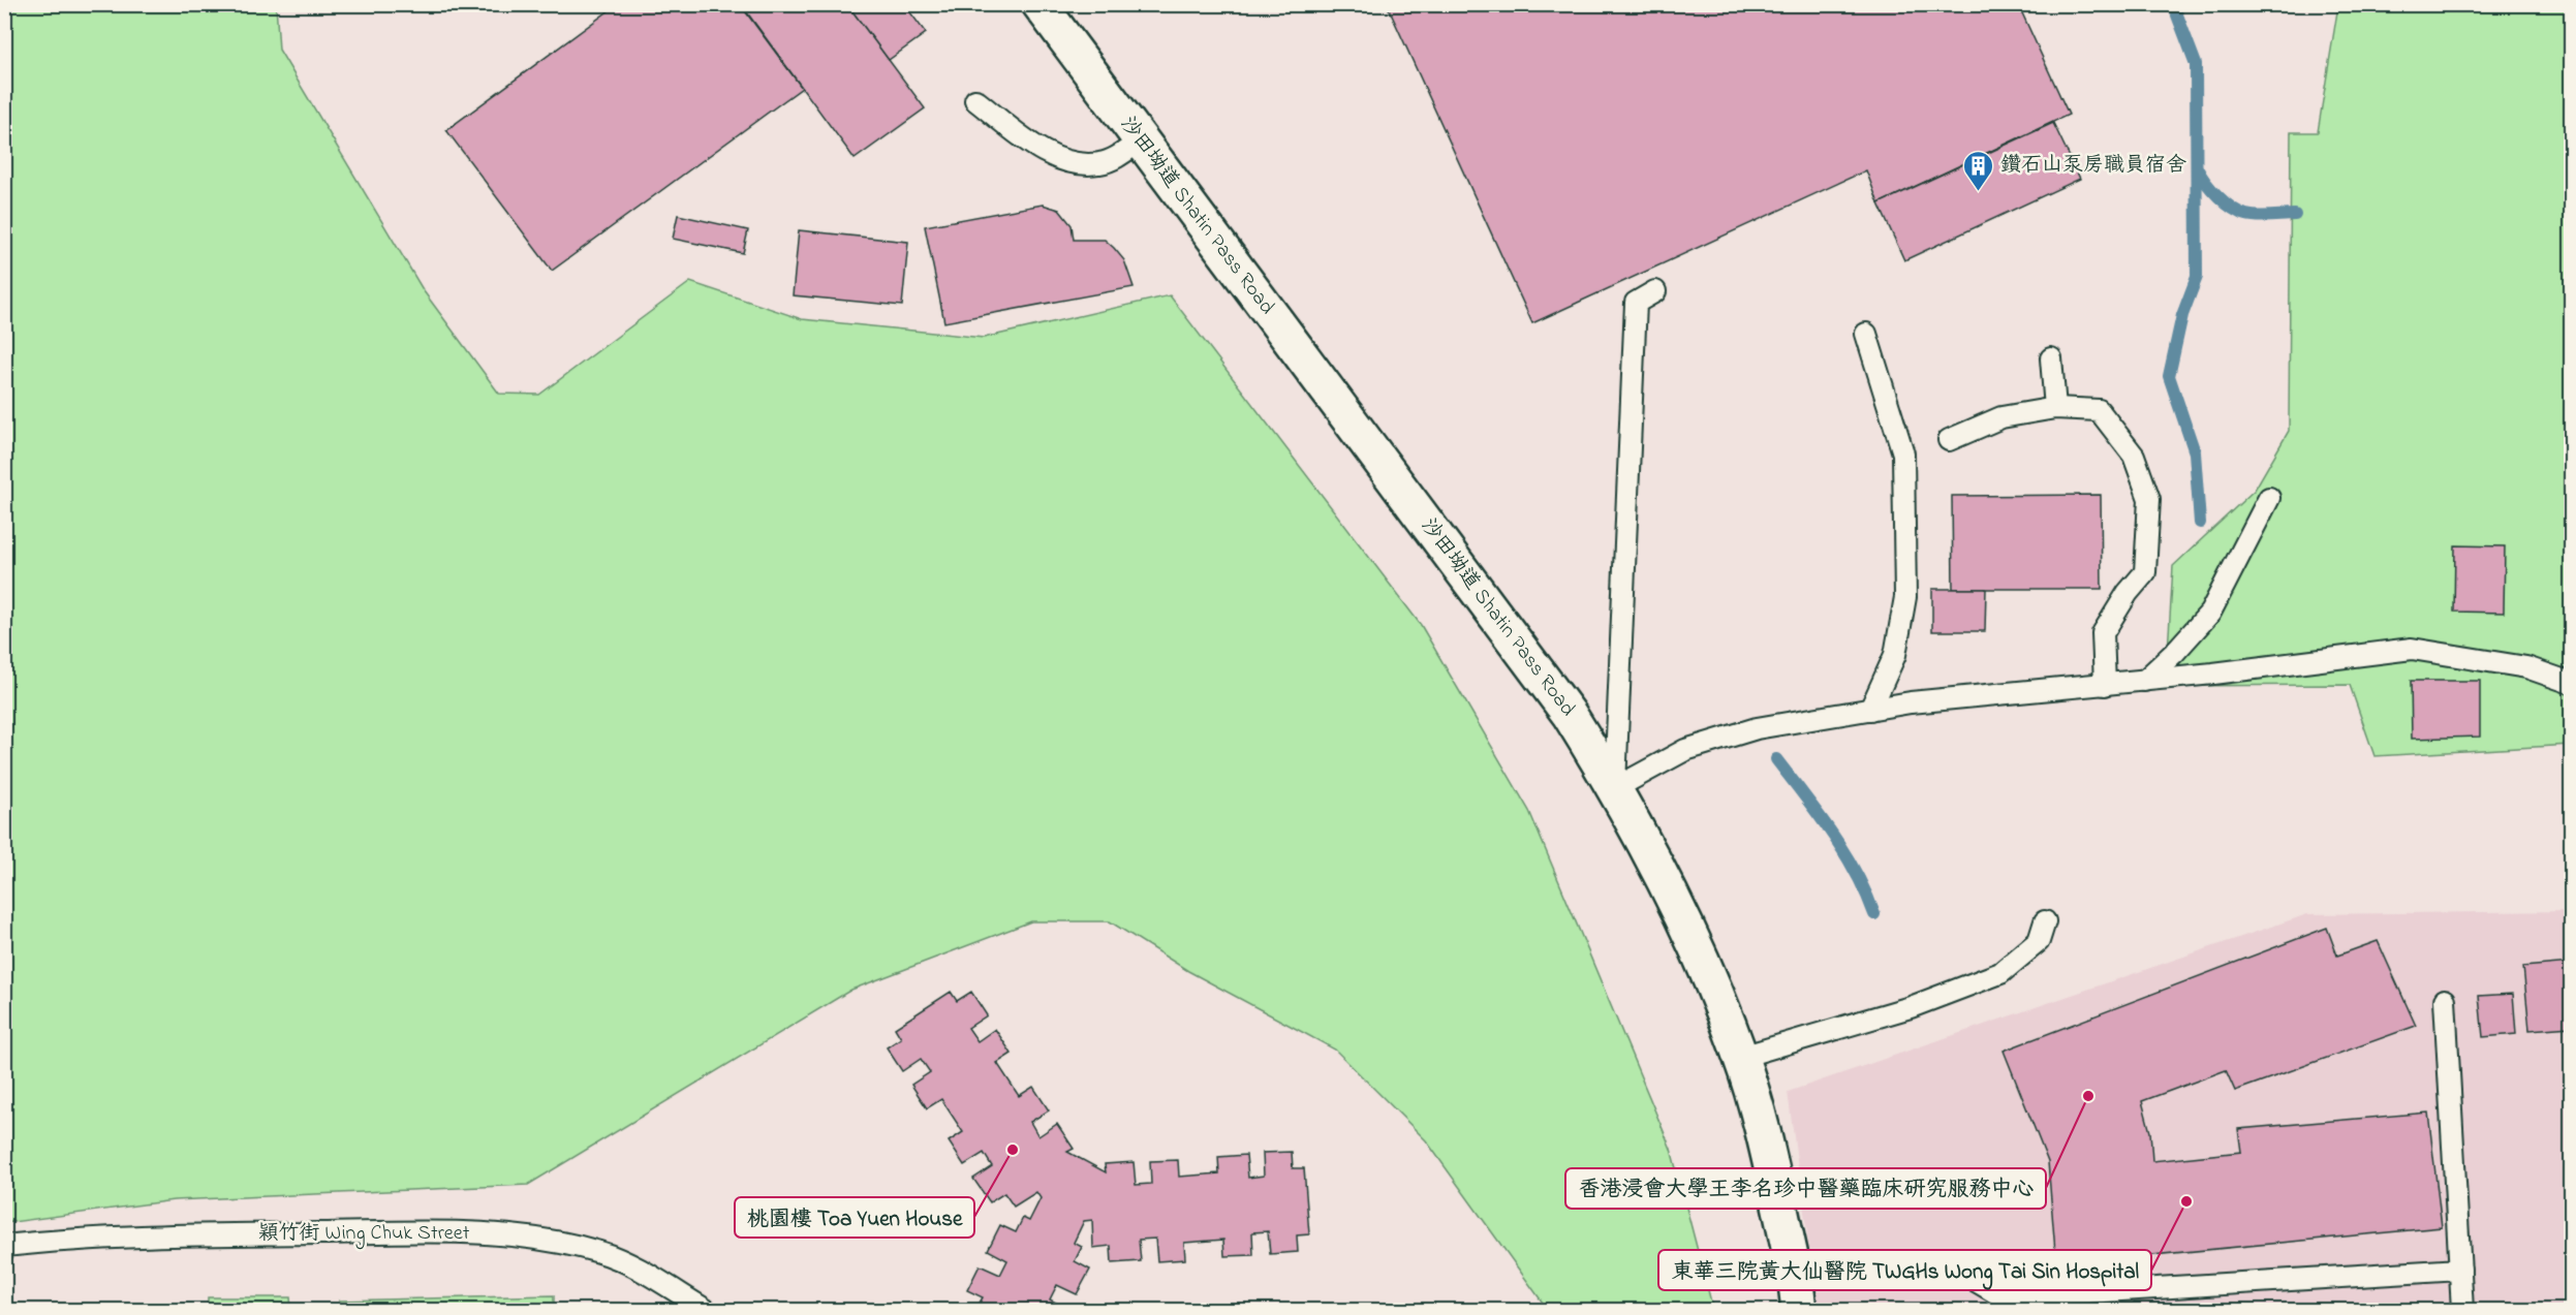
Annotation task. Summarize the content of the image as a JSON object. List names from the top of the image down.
{
  "streets": {
    "main road": ["沙田坳道 Shatin Pass Road"],
    "lane": ["穎竹街 Wing Chuk Street"]
  },
  "places": {
    "building": ["鑽石山泵房職員宿舍"],
    "other": ["香港浸會大學王李名珍中醫藥臨床研究服務中心", "桃園樓 Toa Yuen House", "東華三院黃大仙醫院 TWGHs Wong Tai Sin Hospital"]
  }
}
